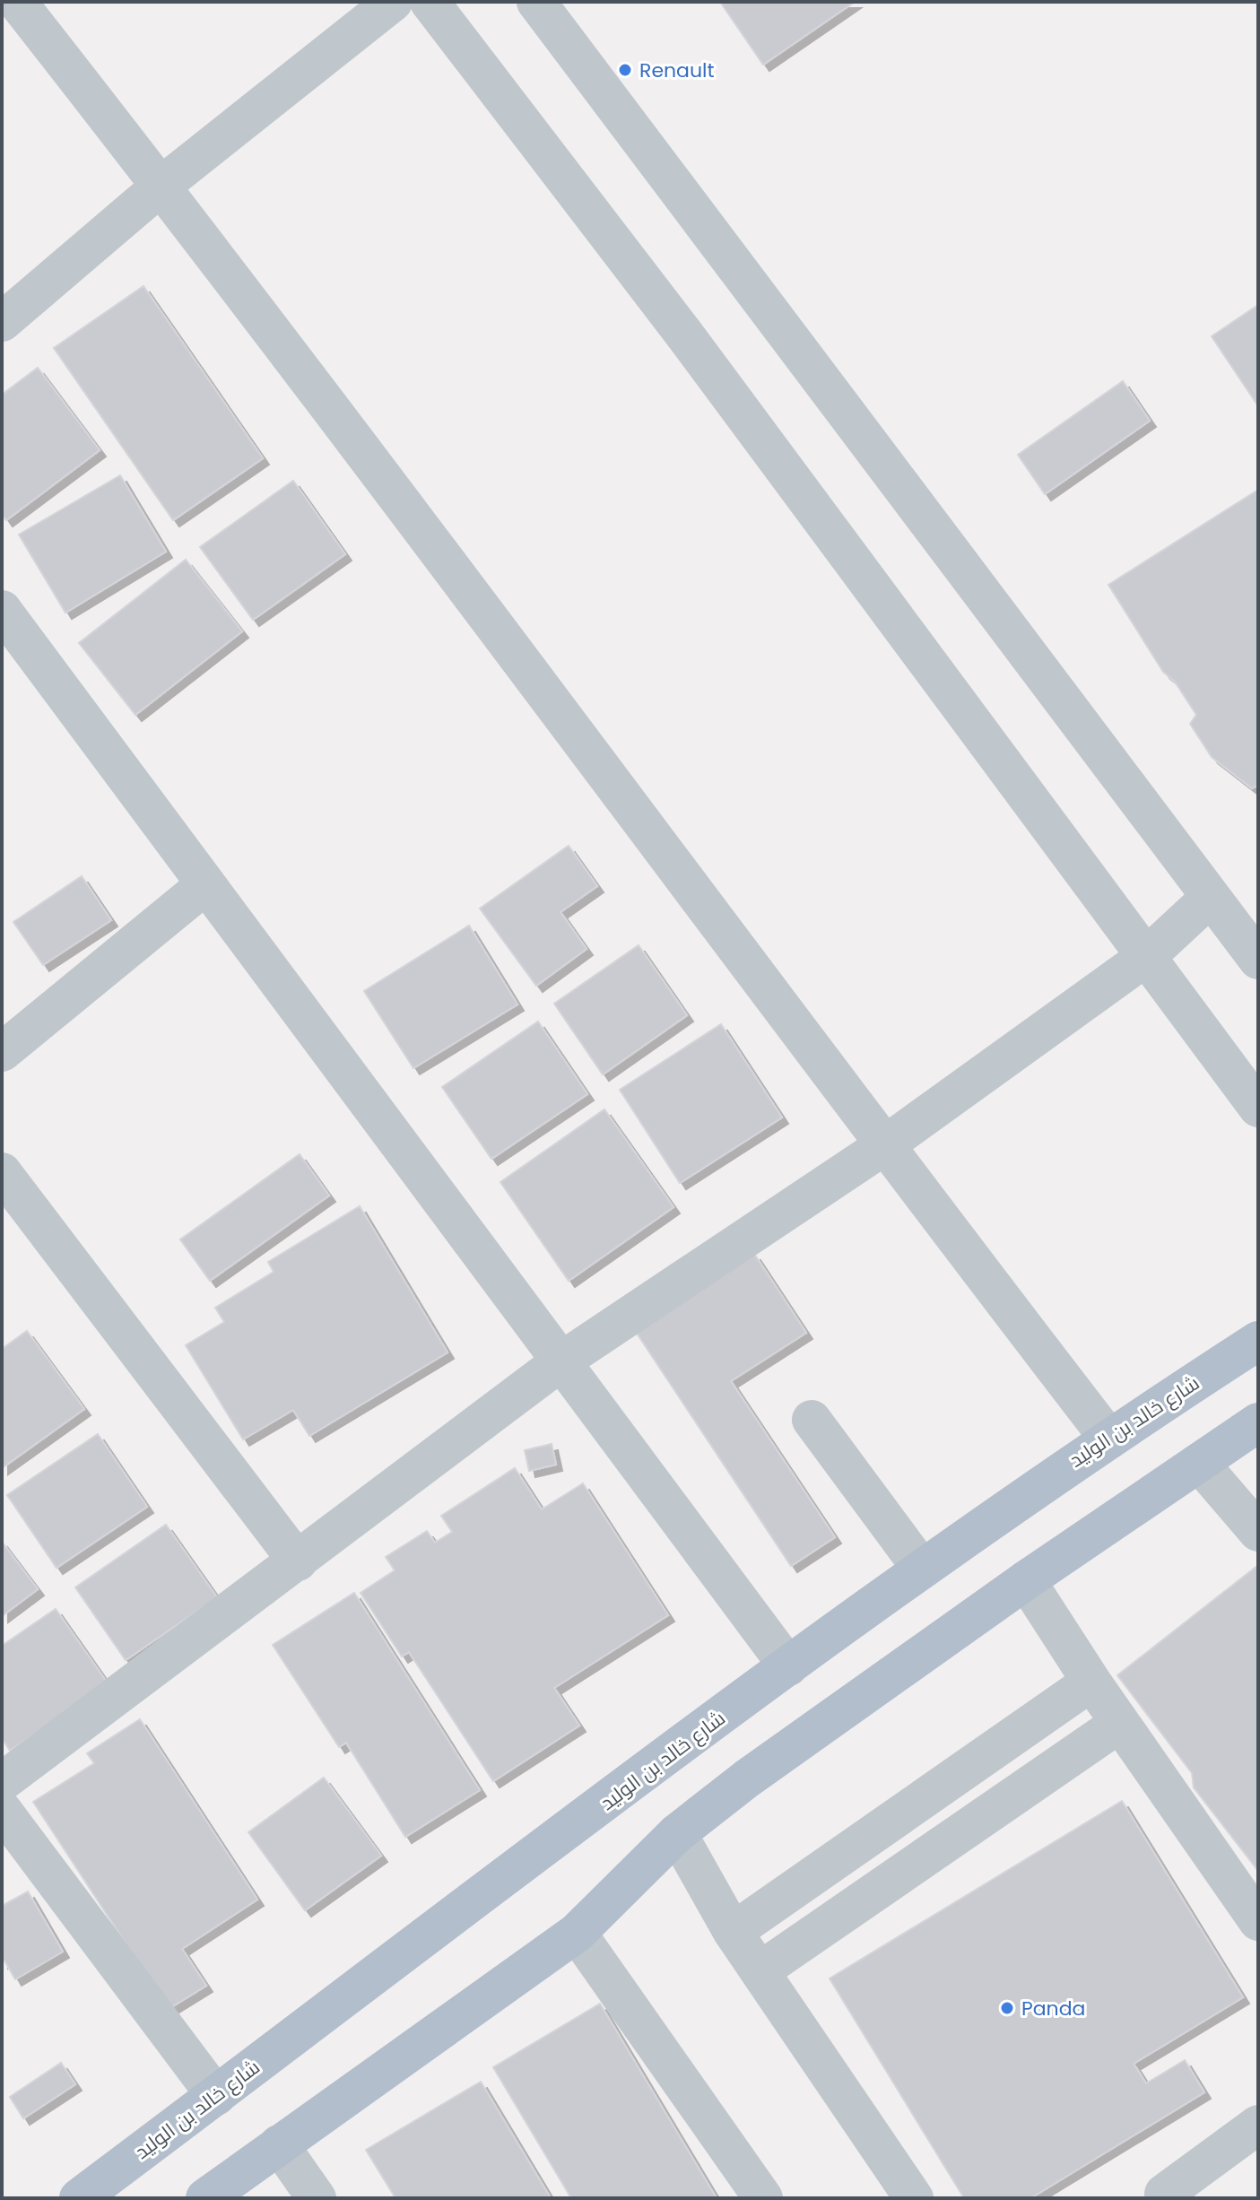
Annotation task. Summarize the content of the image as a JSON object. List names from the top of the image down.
{
  "streets": {
    "main road": ["شارع خالد بن الوليد"]
  },
  "places": ["Renault", "Panda"]
}
